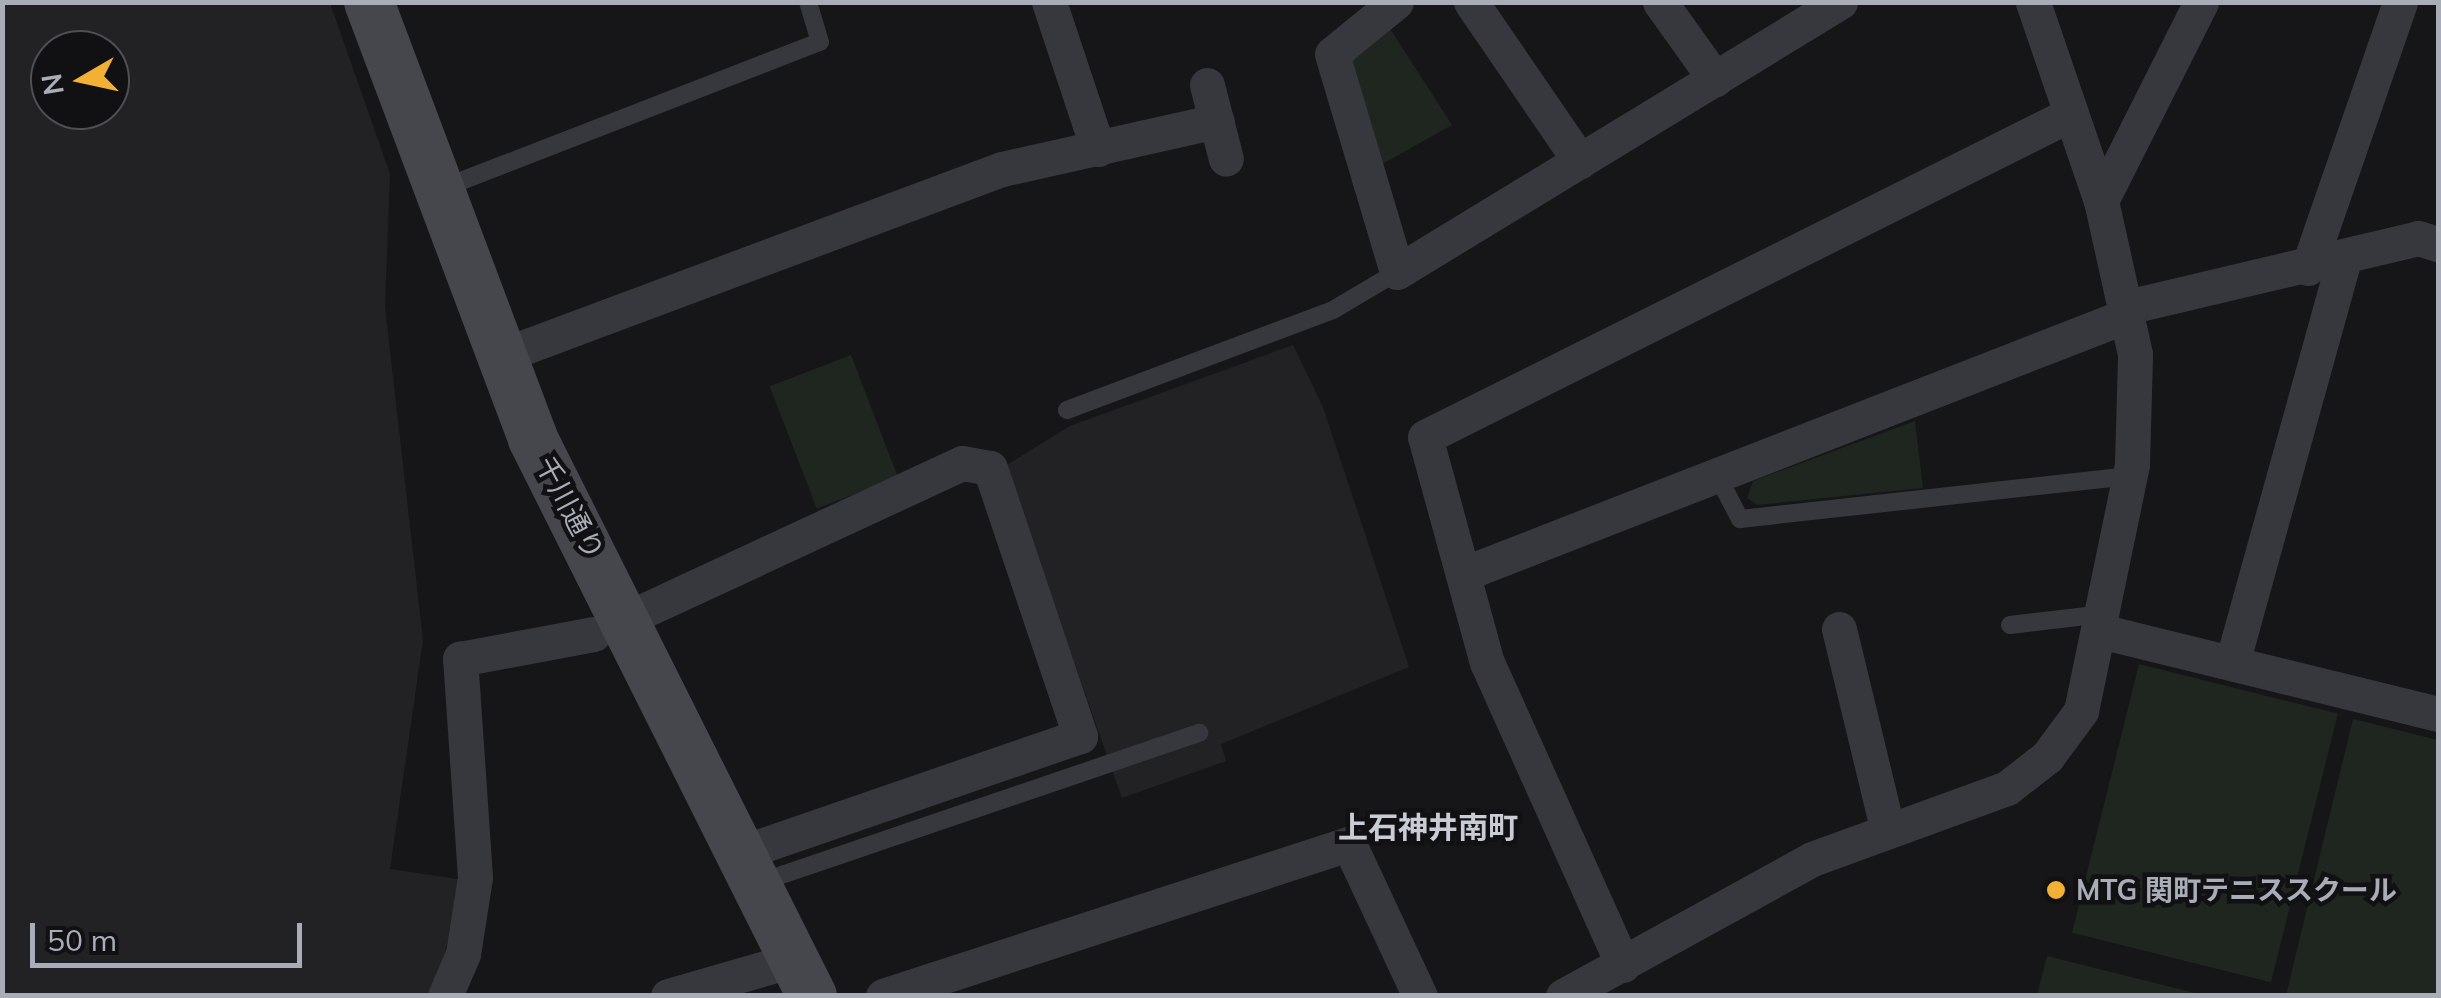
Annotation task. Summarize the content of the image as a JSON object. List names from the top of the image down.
{
  "streets": {
    "main road": ["千川通り"]
  },
  "districts": ["上石神井南町"],
  "places": ["MTG 関町テニススクール"],
  "scale_bar": "50 m",
  "north": "left"
}
